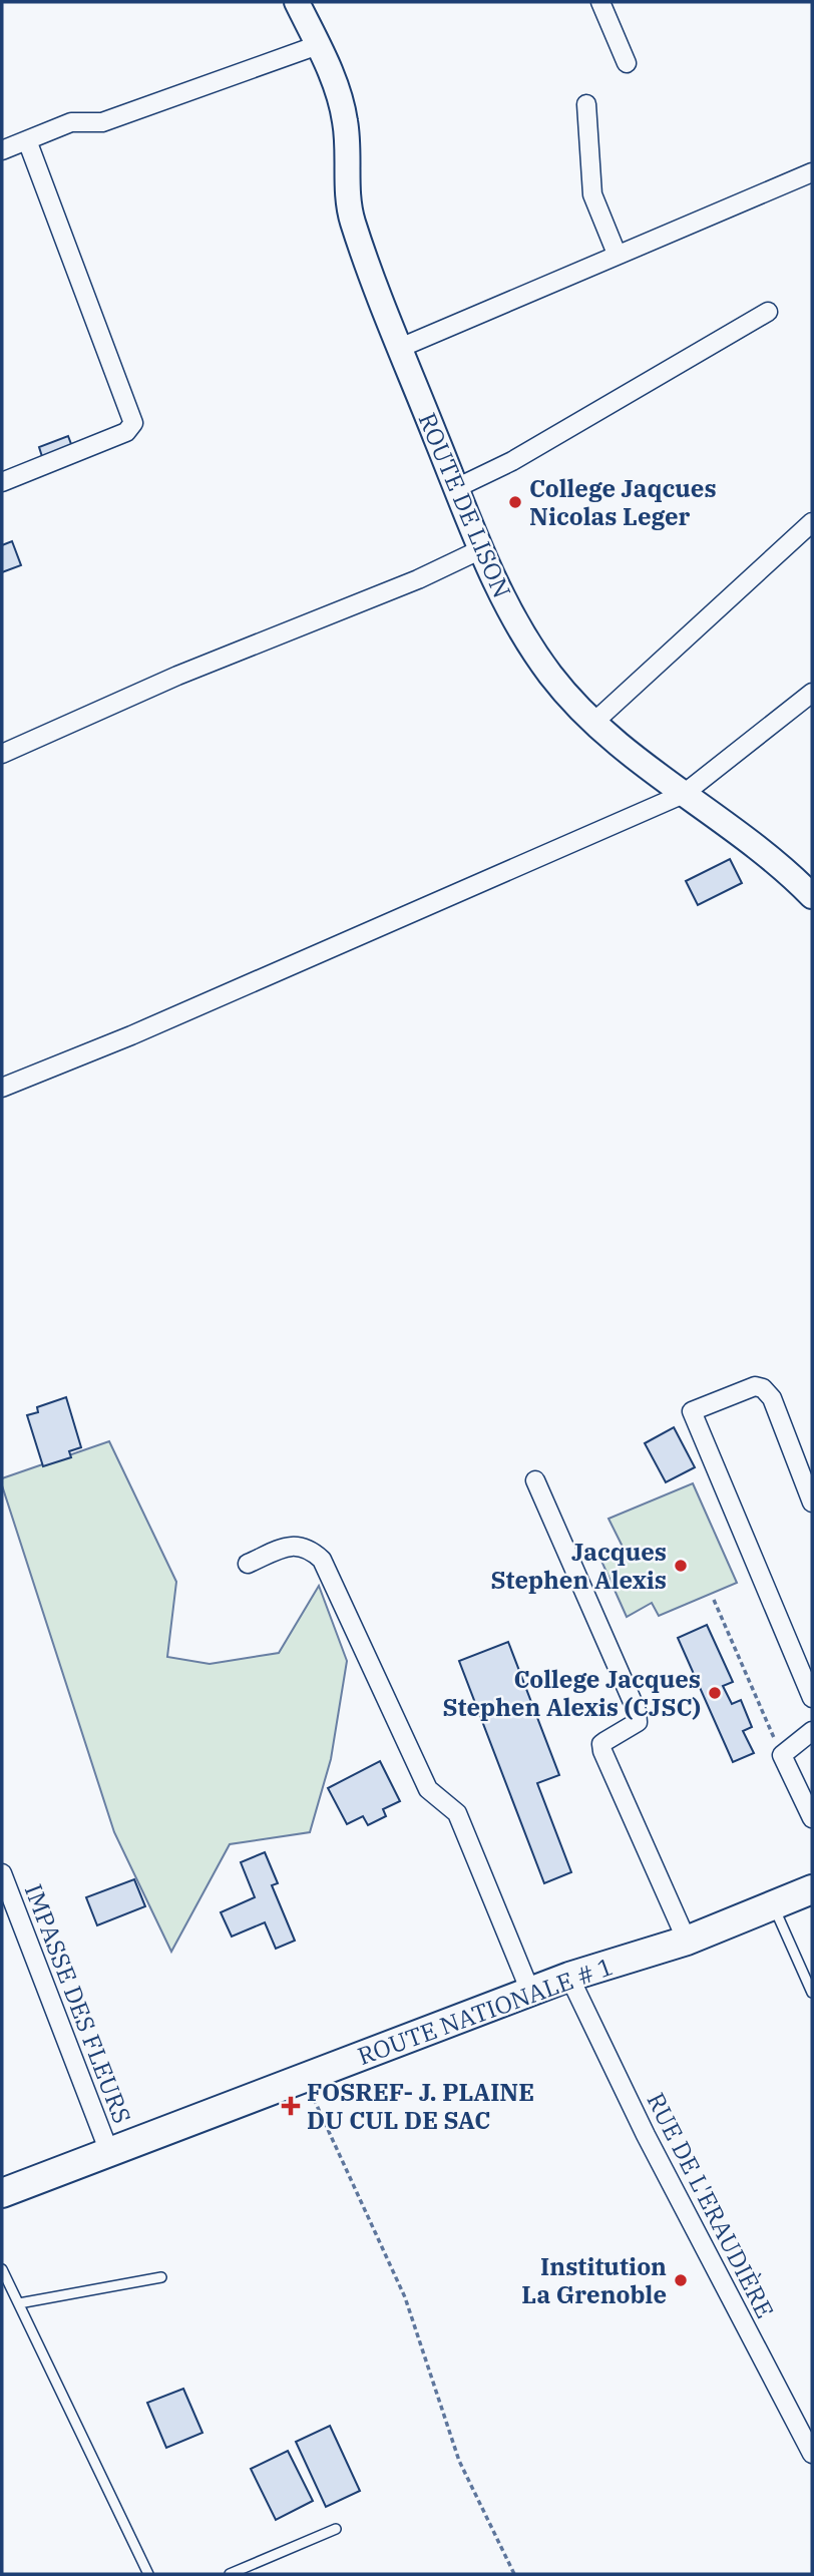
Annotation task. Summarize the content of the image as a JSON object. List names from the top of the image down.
{
  "streets": {
    "main road": ["ROUTE NATIONALE # 1"],
    "street": ["ROUTE DE LISON", "IMPASSE DES FLEURS", "RUE DE L'ERAUDIÈRE"]
  },
  "crossings": [
    ["IMPASSE DES FLEURS", "ROUTE NATIONALE # 1"],
    ["ROUTE NATIONALE # 1", "RUE DE L'ERAUDIÈRE"]
  ],
  "places": {
    "other": [
      "College Jaqcues Nicolas Leger",
      "Jacques Stephen Alexis",
      "College Jacques Stephen Alexis (CJSC)",
      "Institution La Grenoble"
    ],
    "health": ["FOSREF- J. PLAINE DU CUL DE SAC"]
  }
}
